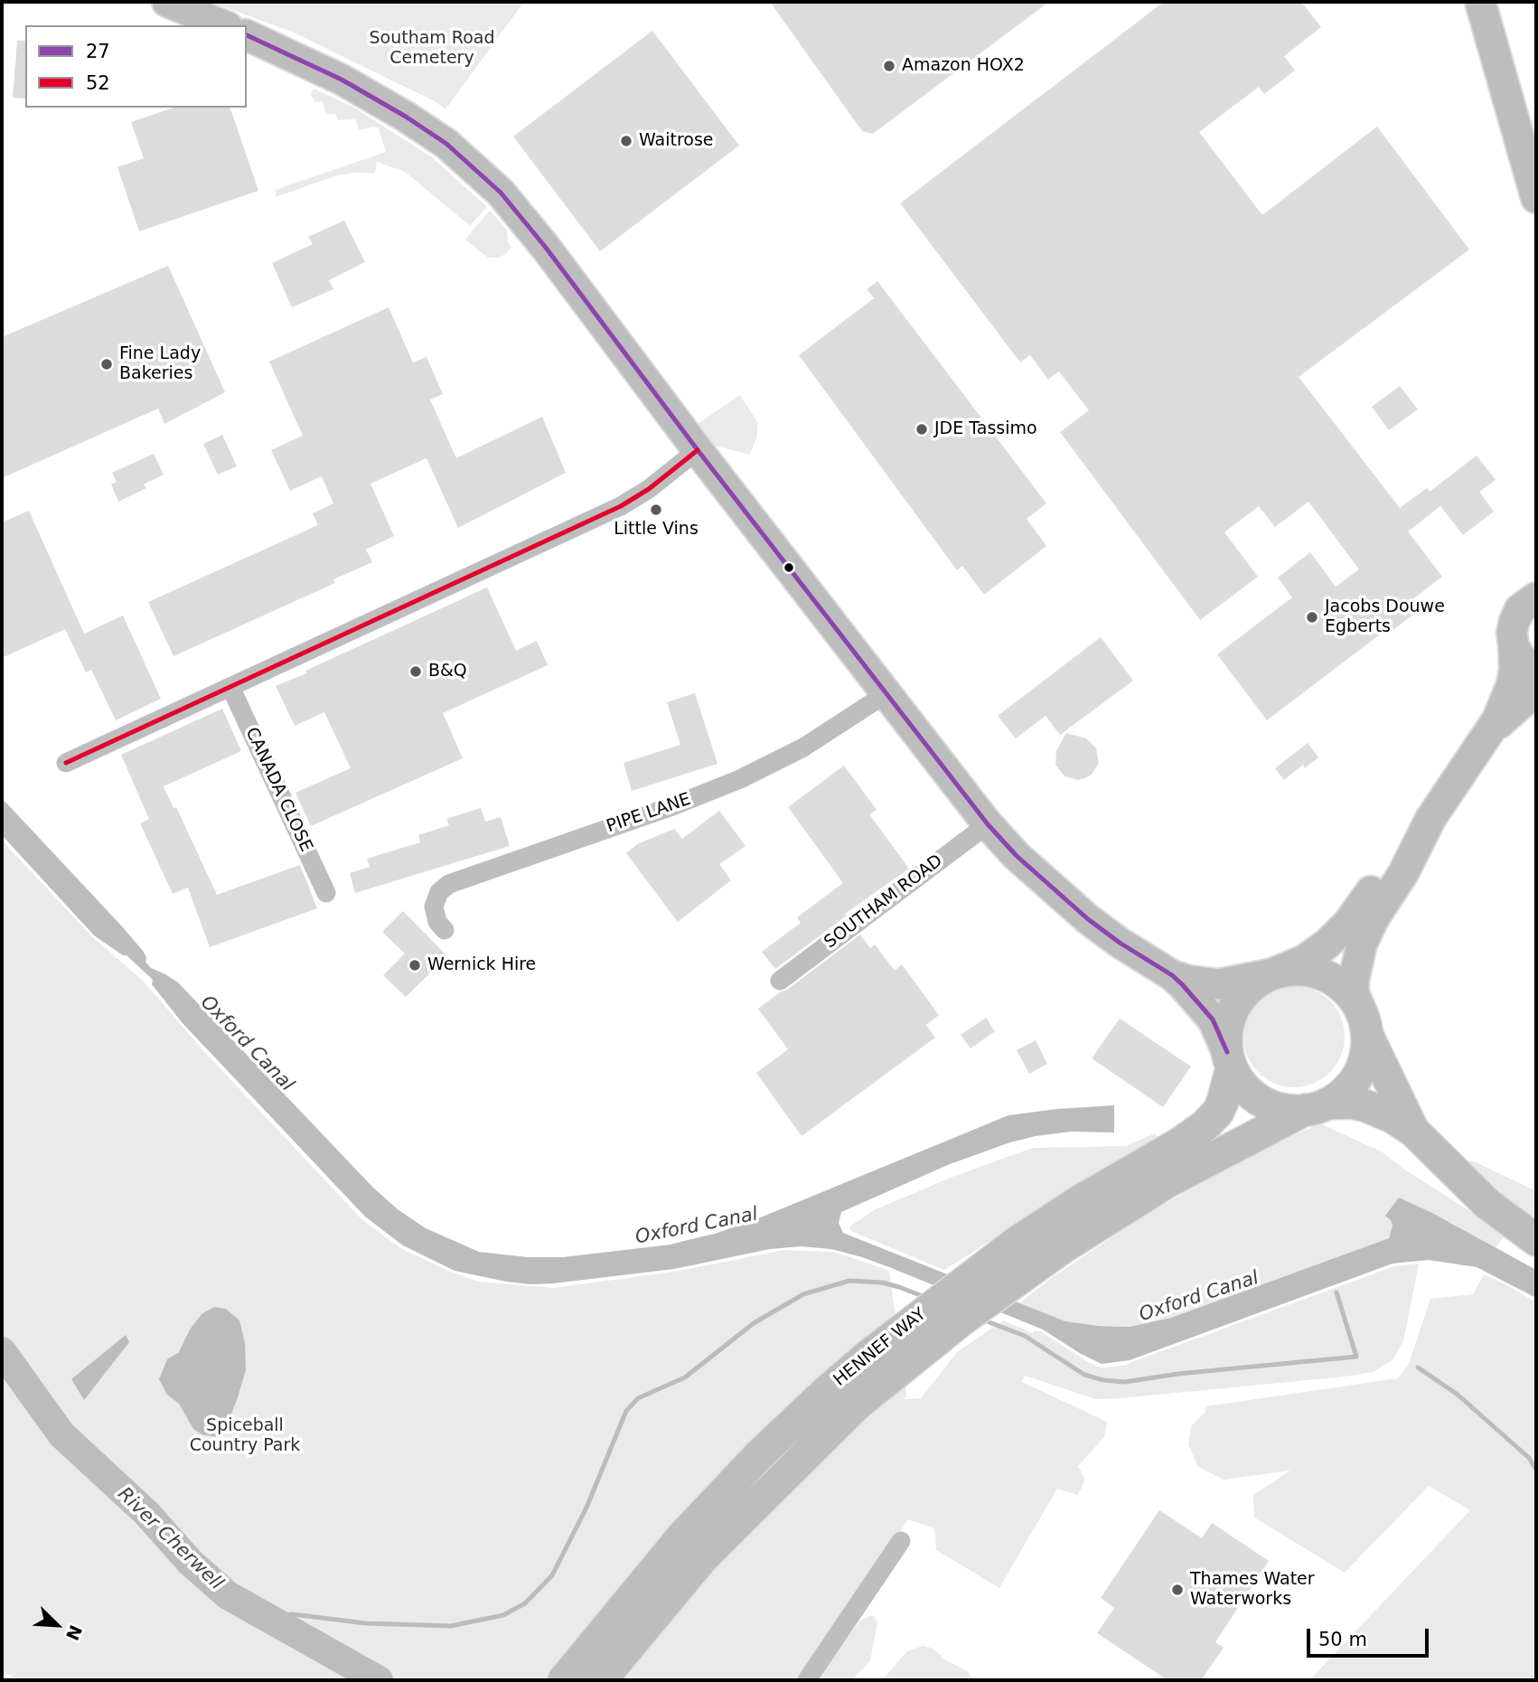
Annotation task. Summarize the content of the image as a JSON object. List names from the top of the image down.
{
  "streets": {
    "highway": ["HENNEF WAY"],
    "street": ["CANADA CLOSE", "PIPE LANE", "SOUTHAM ROAD"]
  },
  "water": ["Oxford Canal", "River Cherwell"],
  "parks": ["Southam Road Cemetery", "Spiceball Country Park"],
  "places": [
    "Amazon HOX2",
    "Waitrose",
    "Fine Lady Bakeries",
    "JDE Tassimo",
    "Little Vins",
    "Jacobs Douwe Egberts",
    "B&Q",
    "Wernick Hire",
    "Thames Water Waterworks"
  ],
  "lines": ["transit line 27", "transit line 52"],
  "legend": ["27", "52"],
  "scale_bar": "50 m",
  "north": "bottom right"
}
